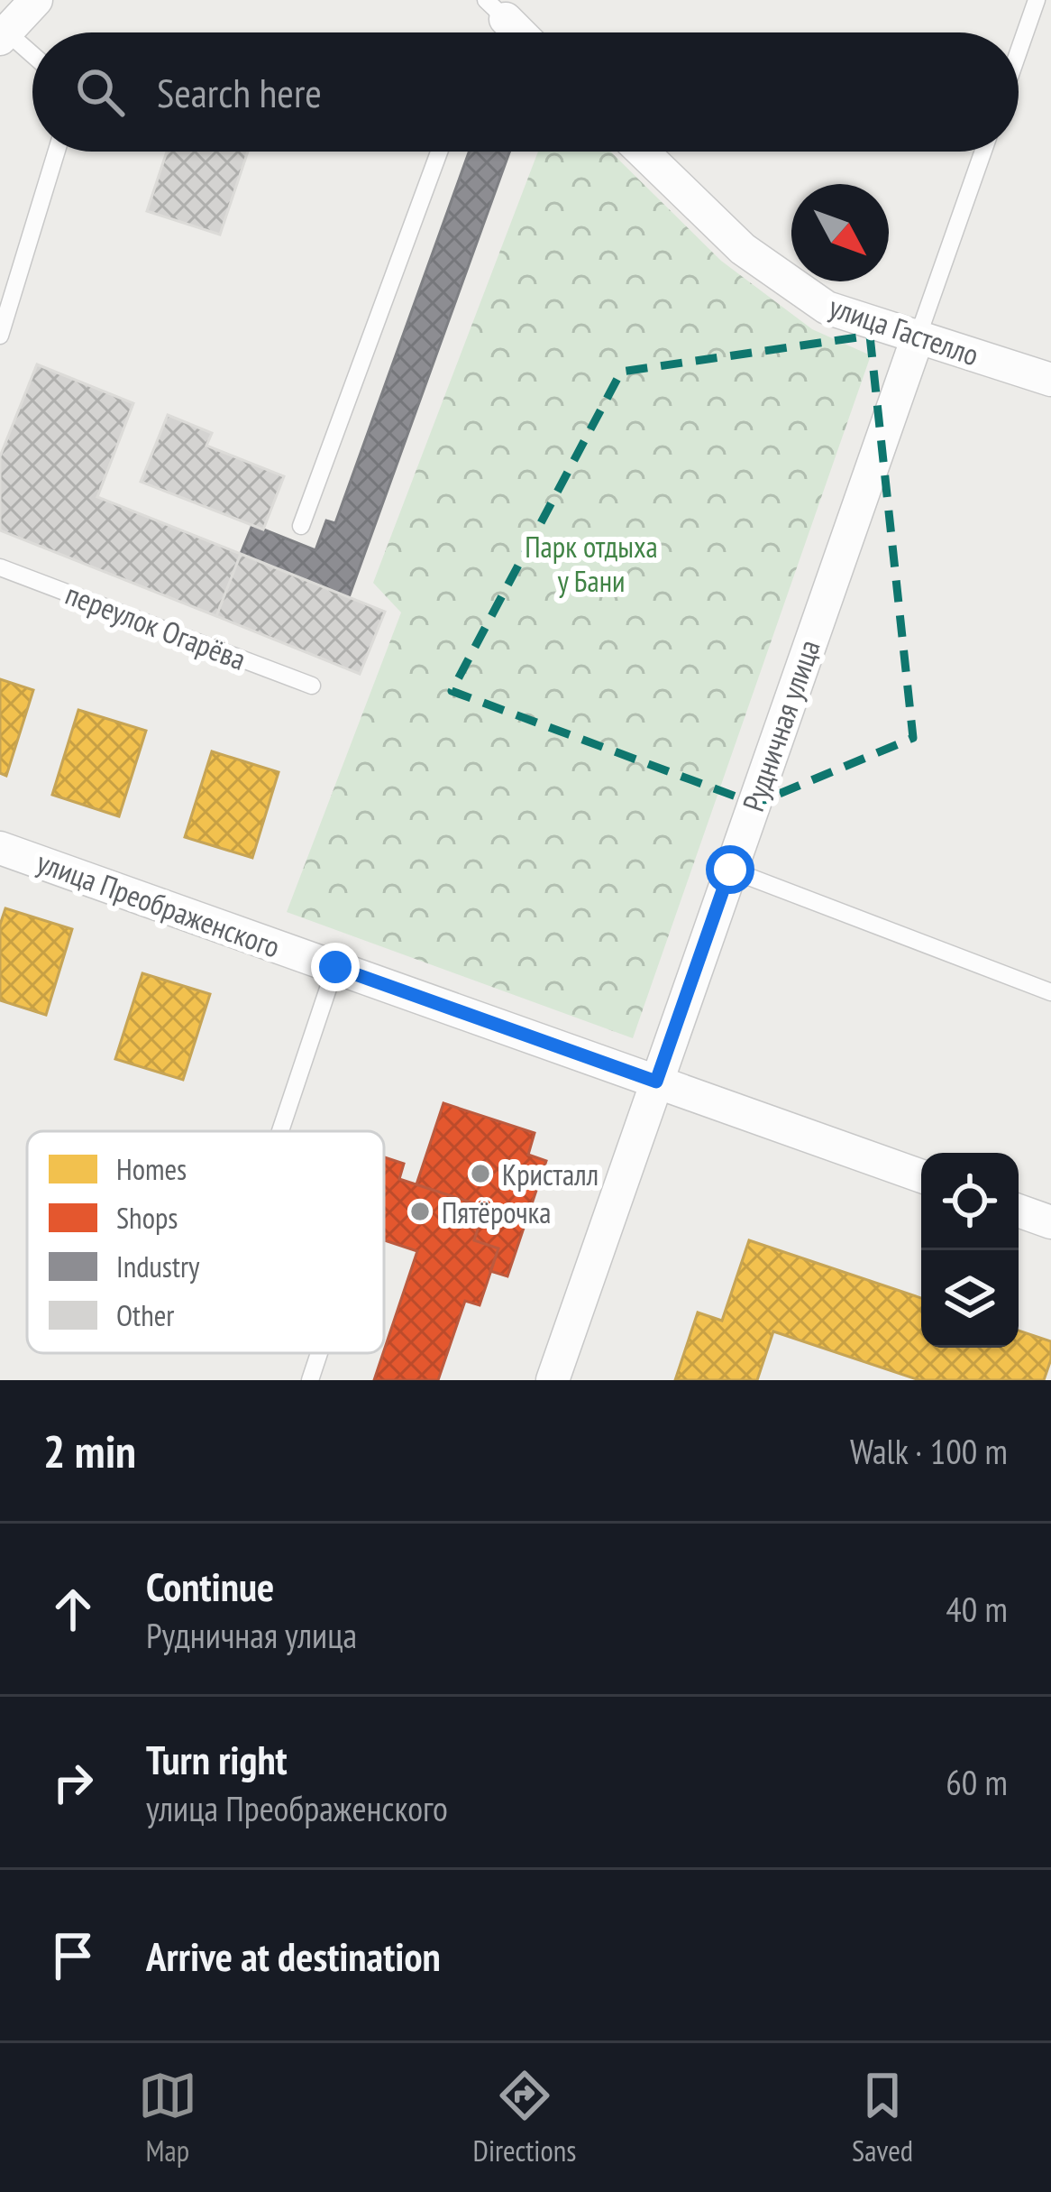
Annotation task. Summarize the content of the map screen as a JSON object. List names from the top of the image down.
{
  "streets": {
    "street": ["улица Гастелло", "Рудничная улица", "улица Преображенского"],
    "lane": ["переулок Огарёва"]
  },
  "crossings": [
    ["улица Гастелло", "Рудничная улица"],
    ["Рудничная улица", "улица Преображенского"]
  ],
  "parks": ["Парк отдыха у Бани"],
  "places": ["Кристалл", "Пятёрочка"],
  "legend": [
    "Homes",
    "Shops",
    "Industry",
    "Other"
  ],
  "north": "bottom right",
  "page": {
    "search": "Search here",
    "heading": ["2 min", "Walk · 100 m"],
    "list": [
      ["Continue", "Рудничная улица", "40 m"],
      ["Turn right", "улица Преображенского", "60 m"],
      "Arrive at destination"
    ],
    "nav": ["Map", "Directions", "Saved"]
  }
}
